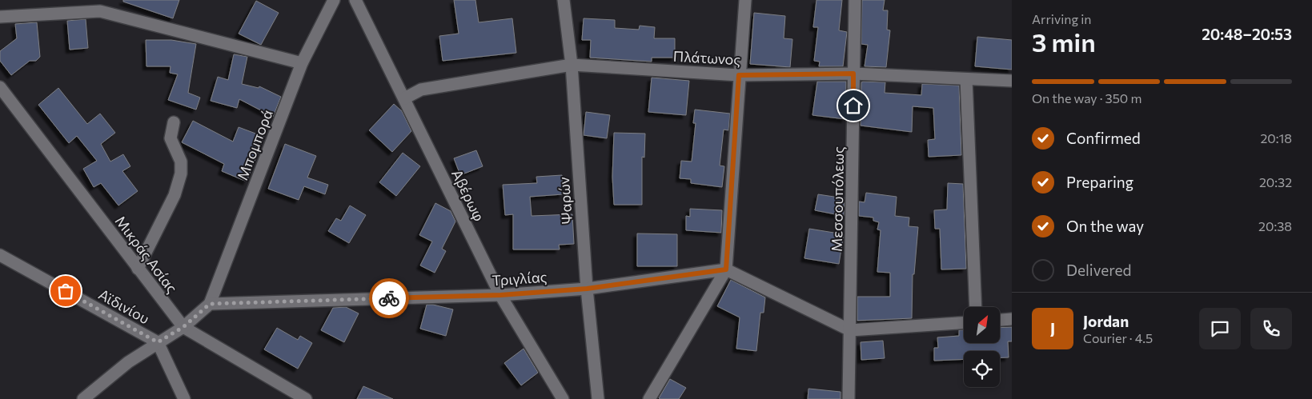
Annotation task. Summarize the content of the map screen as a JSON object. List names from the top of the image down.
{
  "streets": {
    "street": [
      "Πλάτωνος",
      "Μπομπορά",
      "Αβέρωφ",
      "Μεσσουπόλεως",
      "Ψαρών",
      "Μικράς Ασίας",
      "Τριγλίας",
      "Αϊδινίου"
    ]
  },
  "crossings": [
    ["Πλάτωνος", "Αβέρωφ"],
    ["Πλάτωνος", "Μεσσουπόλεως"],
    ["Πλάτωνος", "Ψαρών"],
    ["Μπομπορά", "Τριγλίας"],
    ["Αβέρωφ", "Τριγλίας"],
    ["Ψαρών", "Τριγλίας"]
  ],
  "north": "top right",
  "page": {
    "heading": ["3 min", "Arriving in", "20:48–20:53"],
    "panel": ["Jordan", "Courier · 4.5"],
    "bar": "On the way · 350 m",
    "list": [
      ["Confirmed", "20:18"],
      ["Preparing", "20:32"],
      ["On the way", "20:38"],
      "Delivered"
    ],
    "round": "J"
  }
}
